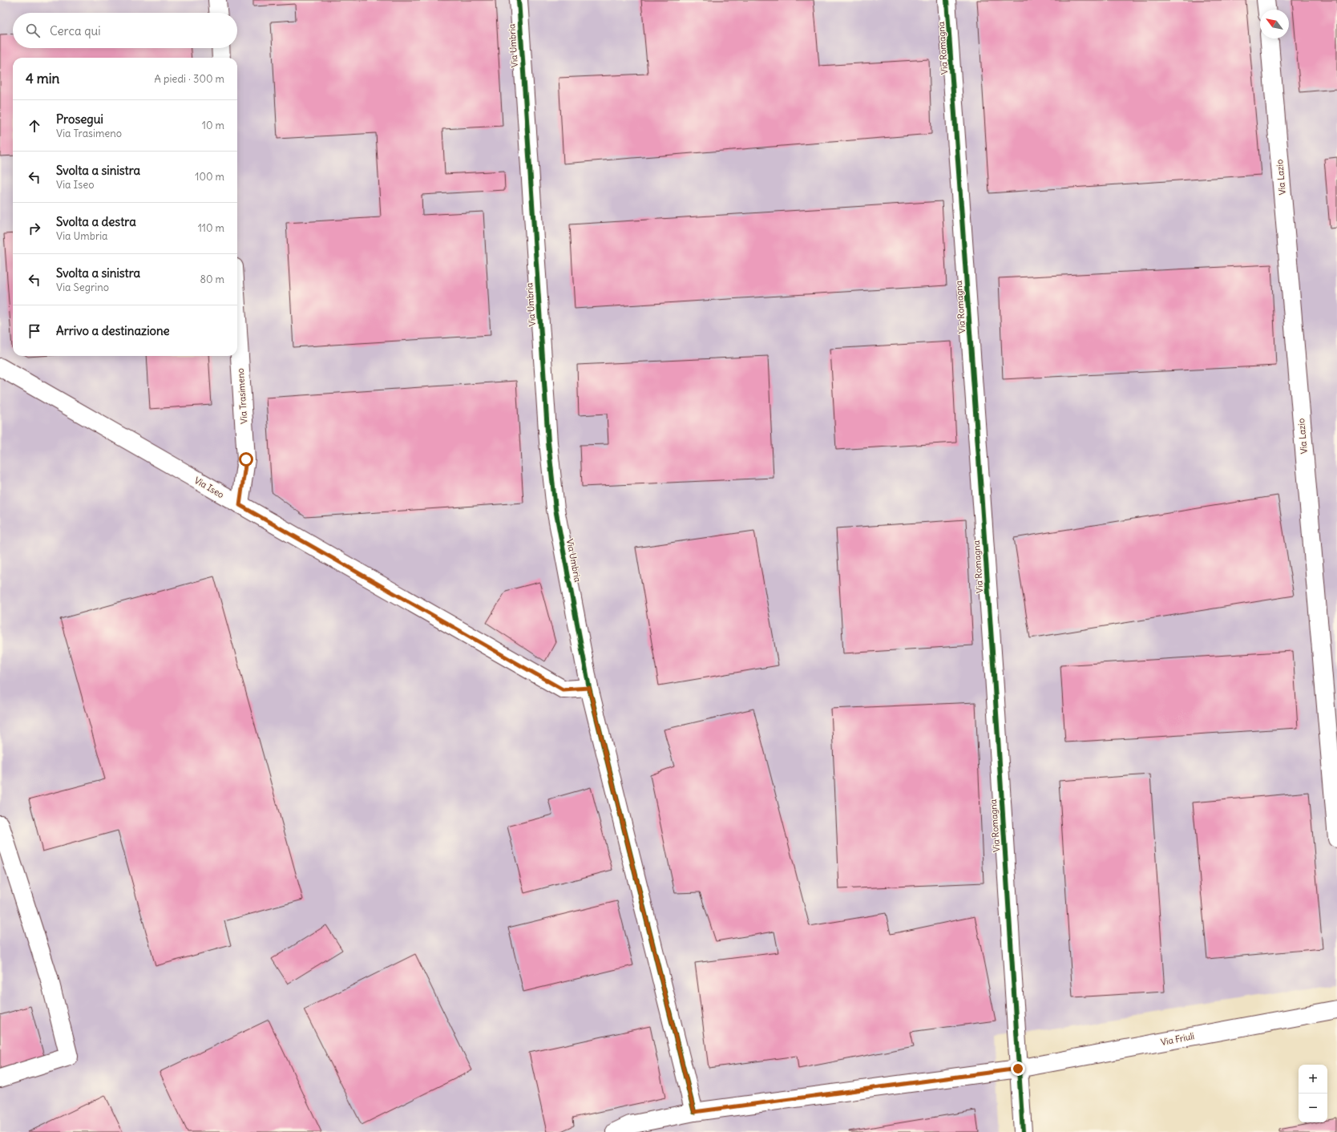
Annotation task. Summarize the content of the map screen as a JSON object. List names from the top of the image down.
{
  "streets": {
    "street": [
      "Via Umbria",
      "Via Romagna",
      "Via Lazio",
      "Via Trasimeno",
      "Via Iseo",
      "Via Friuli"
    ]
  },
  "crossings": [
    ["Via Umbria", "Via Iseo"],
    ["Via Umbria", "Via Friuli"],
    ["Via Romagna", "Via Friuli"],
    ["Via Trasimeno", "Via Iseo"]
  ],
  "north": "top left",
  "page": {
    "search": "Cerca qui",
    "heading": ["4 min", "A piedi · 300 m"],
    "list": [
      ["Prosegui", "Via Trasimeno", "10 m"],
      ["Svolta a sinistra", "Via Iseo", "100 m"],
      ["Svolta a destra", "Via Umbria", "110 m"],
      ["Svolta a sinistra", "Via Segrino", "80 m"],
      "Arrivo a destinazione"
    ],
    "map_buttons": ["+", "−"]
  }
}
